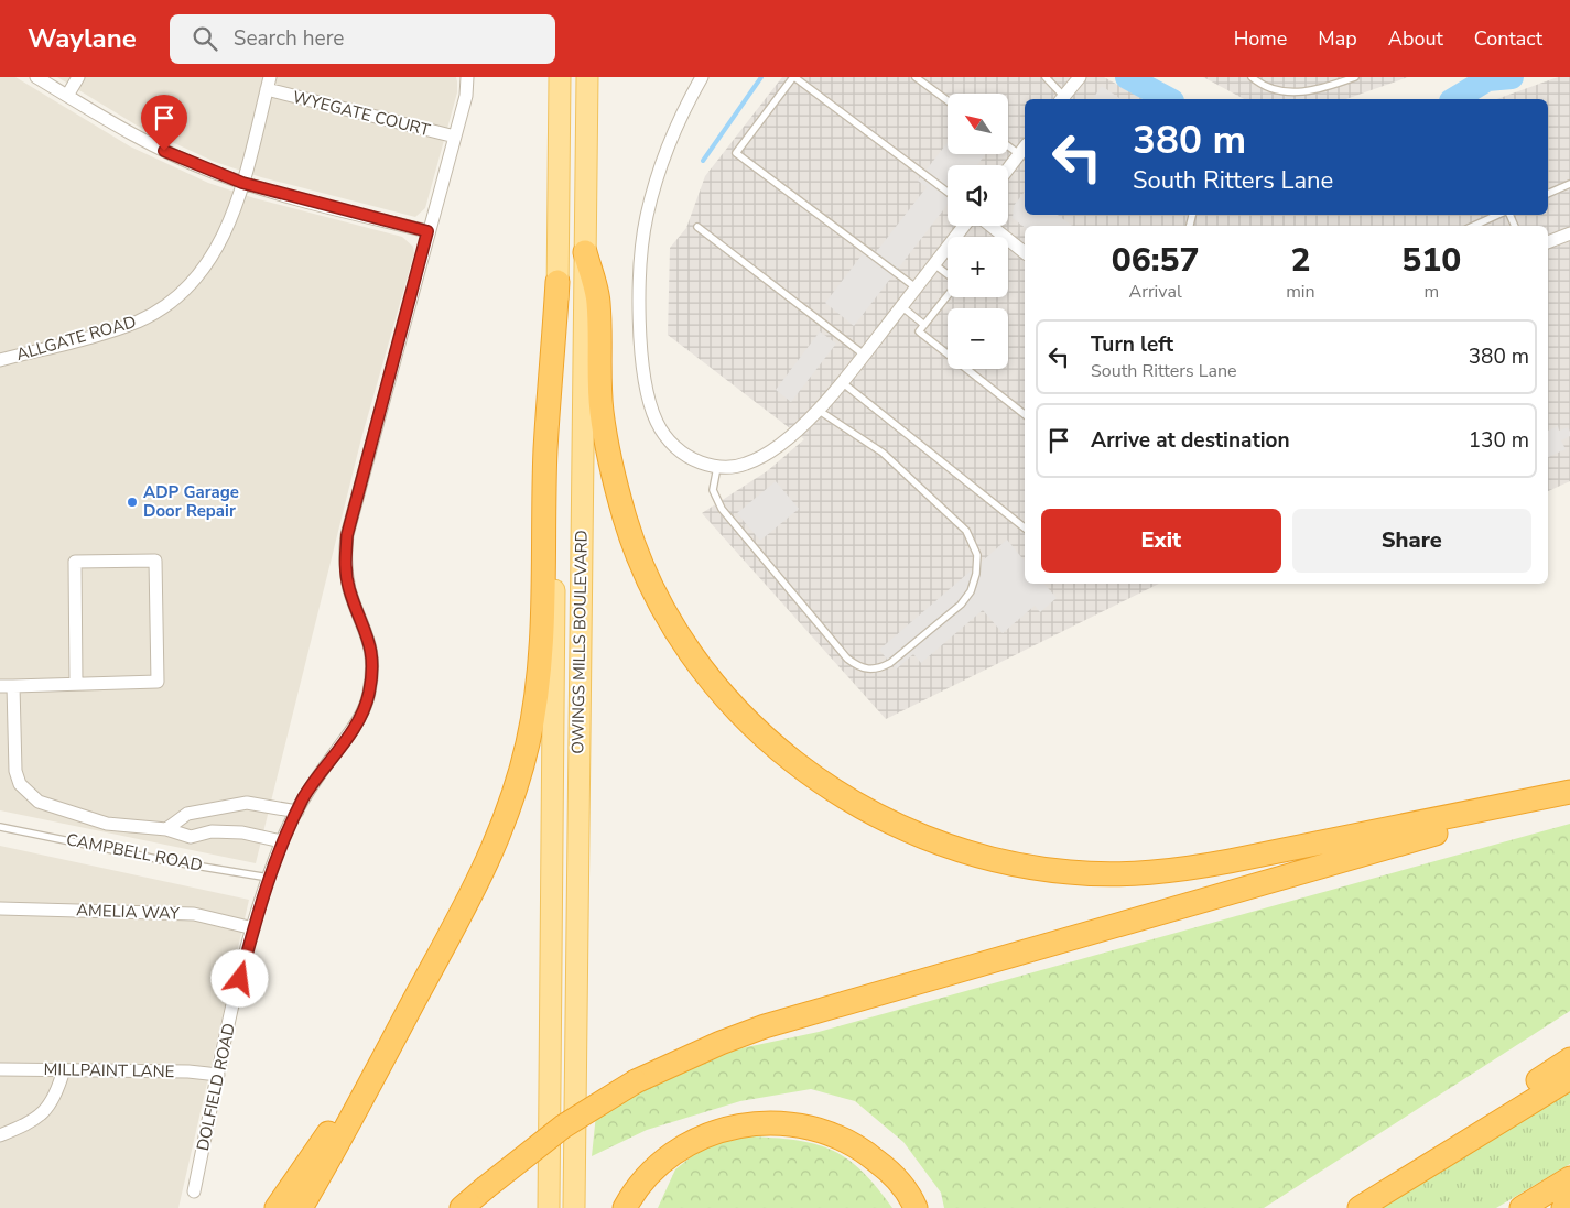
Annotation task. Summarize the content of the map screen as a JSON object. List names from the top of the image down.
{
  "streets": {
    "main road": ["OWINGS MILLS BOULEVARD"],
    "street": [
      "WYEGATE COURT",
      "ALLGATE ROAD",
      "AMELIA WAY",
      "MILLPAINT LANE",
      "DOLFIELD ROAD"
    ],
    "lane": ["CAMPBELL ROAD"]
  },
  "crossings": [
    ["WYEGATE COURT", "ALLGATE ROAD"],
    ["WYEGATE COURT", "DOLFIELD ROAD"],
    ["CAMPBELL ROAD", "DOLFIELD ROAD"],
    ["AMELIA WAY", "DOLFIELD ROAD"],
    ["MILLPAINT LANE", "DOLFIELD ROAD"]
  ],
  "places": ["ADP Garage Door Repair"],
  "north": "top left",
  "page": {
    "header": "Waylane",
    "search": "Search here",
    "nav": [
      "Home",
      "Map",
      "About",
      "Contact"
    ],
    "map_buttons": ["+", "−"],
    "turn": ["380 m", "South Ritters Lane"],
    "eta": [
      "06:57",
      "Arrival",
      "2",
      "min",
      "510",
      "m"
    ],
    "list": [
      {
        "name": "Turn left",
        "note": "South Ritters Lane",
        "value": "380 m"
      },
      {
        "name": "Arrive at destination",
        "value": "130 m"
      }
    ],
    "buttons": ["Exit", "Share"]
  }
}
